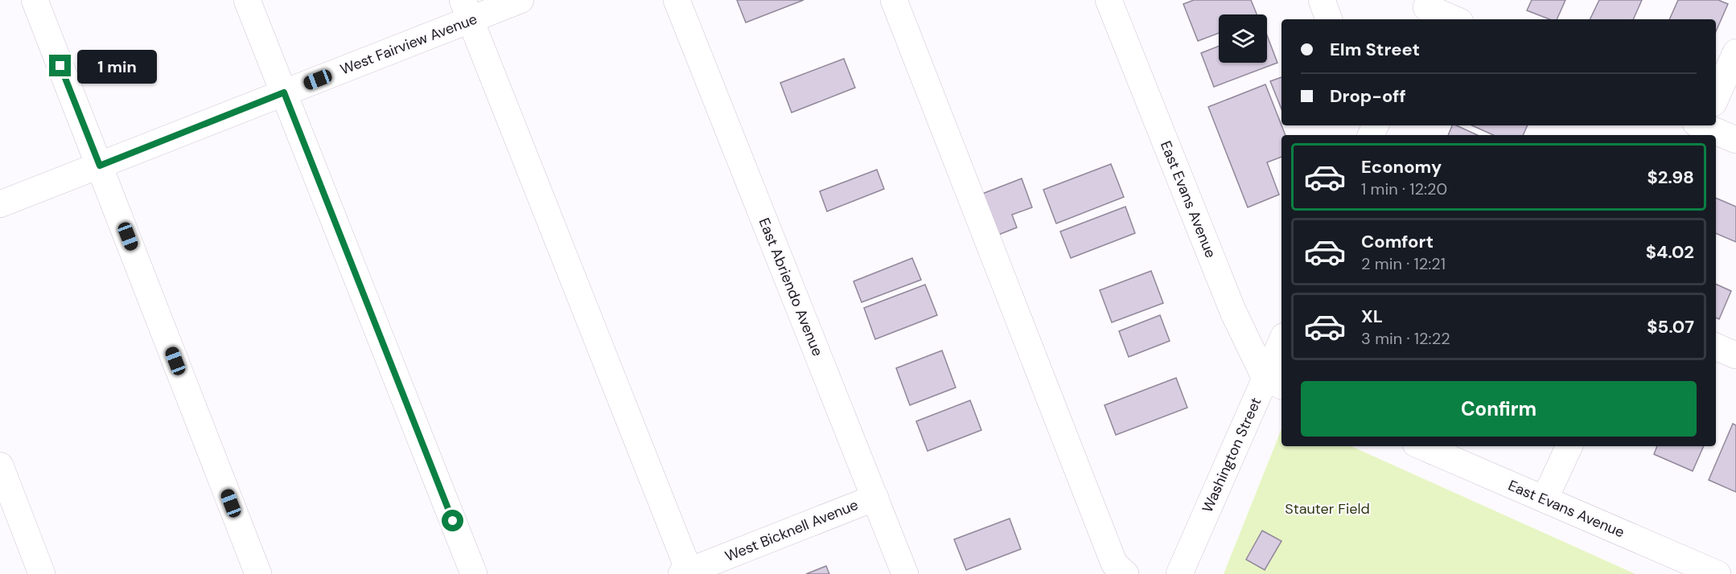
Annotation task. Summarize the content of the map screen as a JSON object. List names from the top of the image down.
{
  "streets": {
    "street": [
      "West Fairview Avenue",
      "East Evans Avenue",
      "East Abriendo Avenue",
      "Washington Street",
      "West Bicknell Avenue"
    ]
  },
  "crossings": [
    ["East Evans Avenue", "Washington Street"],
    ["East Abriendo Avenue", "West Bicknell Avenue"]
  ],
  "parks": ["Stauter Field"],
  "page": {
    "banner": ["Elm Street", "Drop-off"],
    "bubble": "1 min",
    "list": [
      {
        "name": "Economy",
        "note": "1 min · 12:20",
        "value": "$2.98"
      },
      {
        "name": "Comfort",
        "note": "2 min · 12:21",
        "value": "$4.02"
      },
      {
        "name": "XL",
        "note": "3 min · 12:22",
        "value": "$5.07"
      }
    ],
    "buttons": "Confirm"
  }
}
